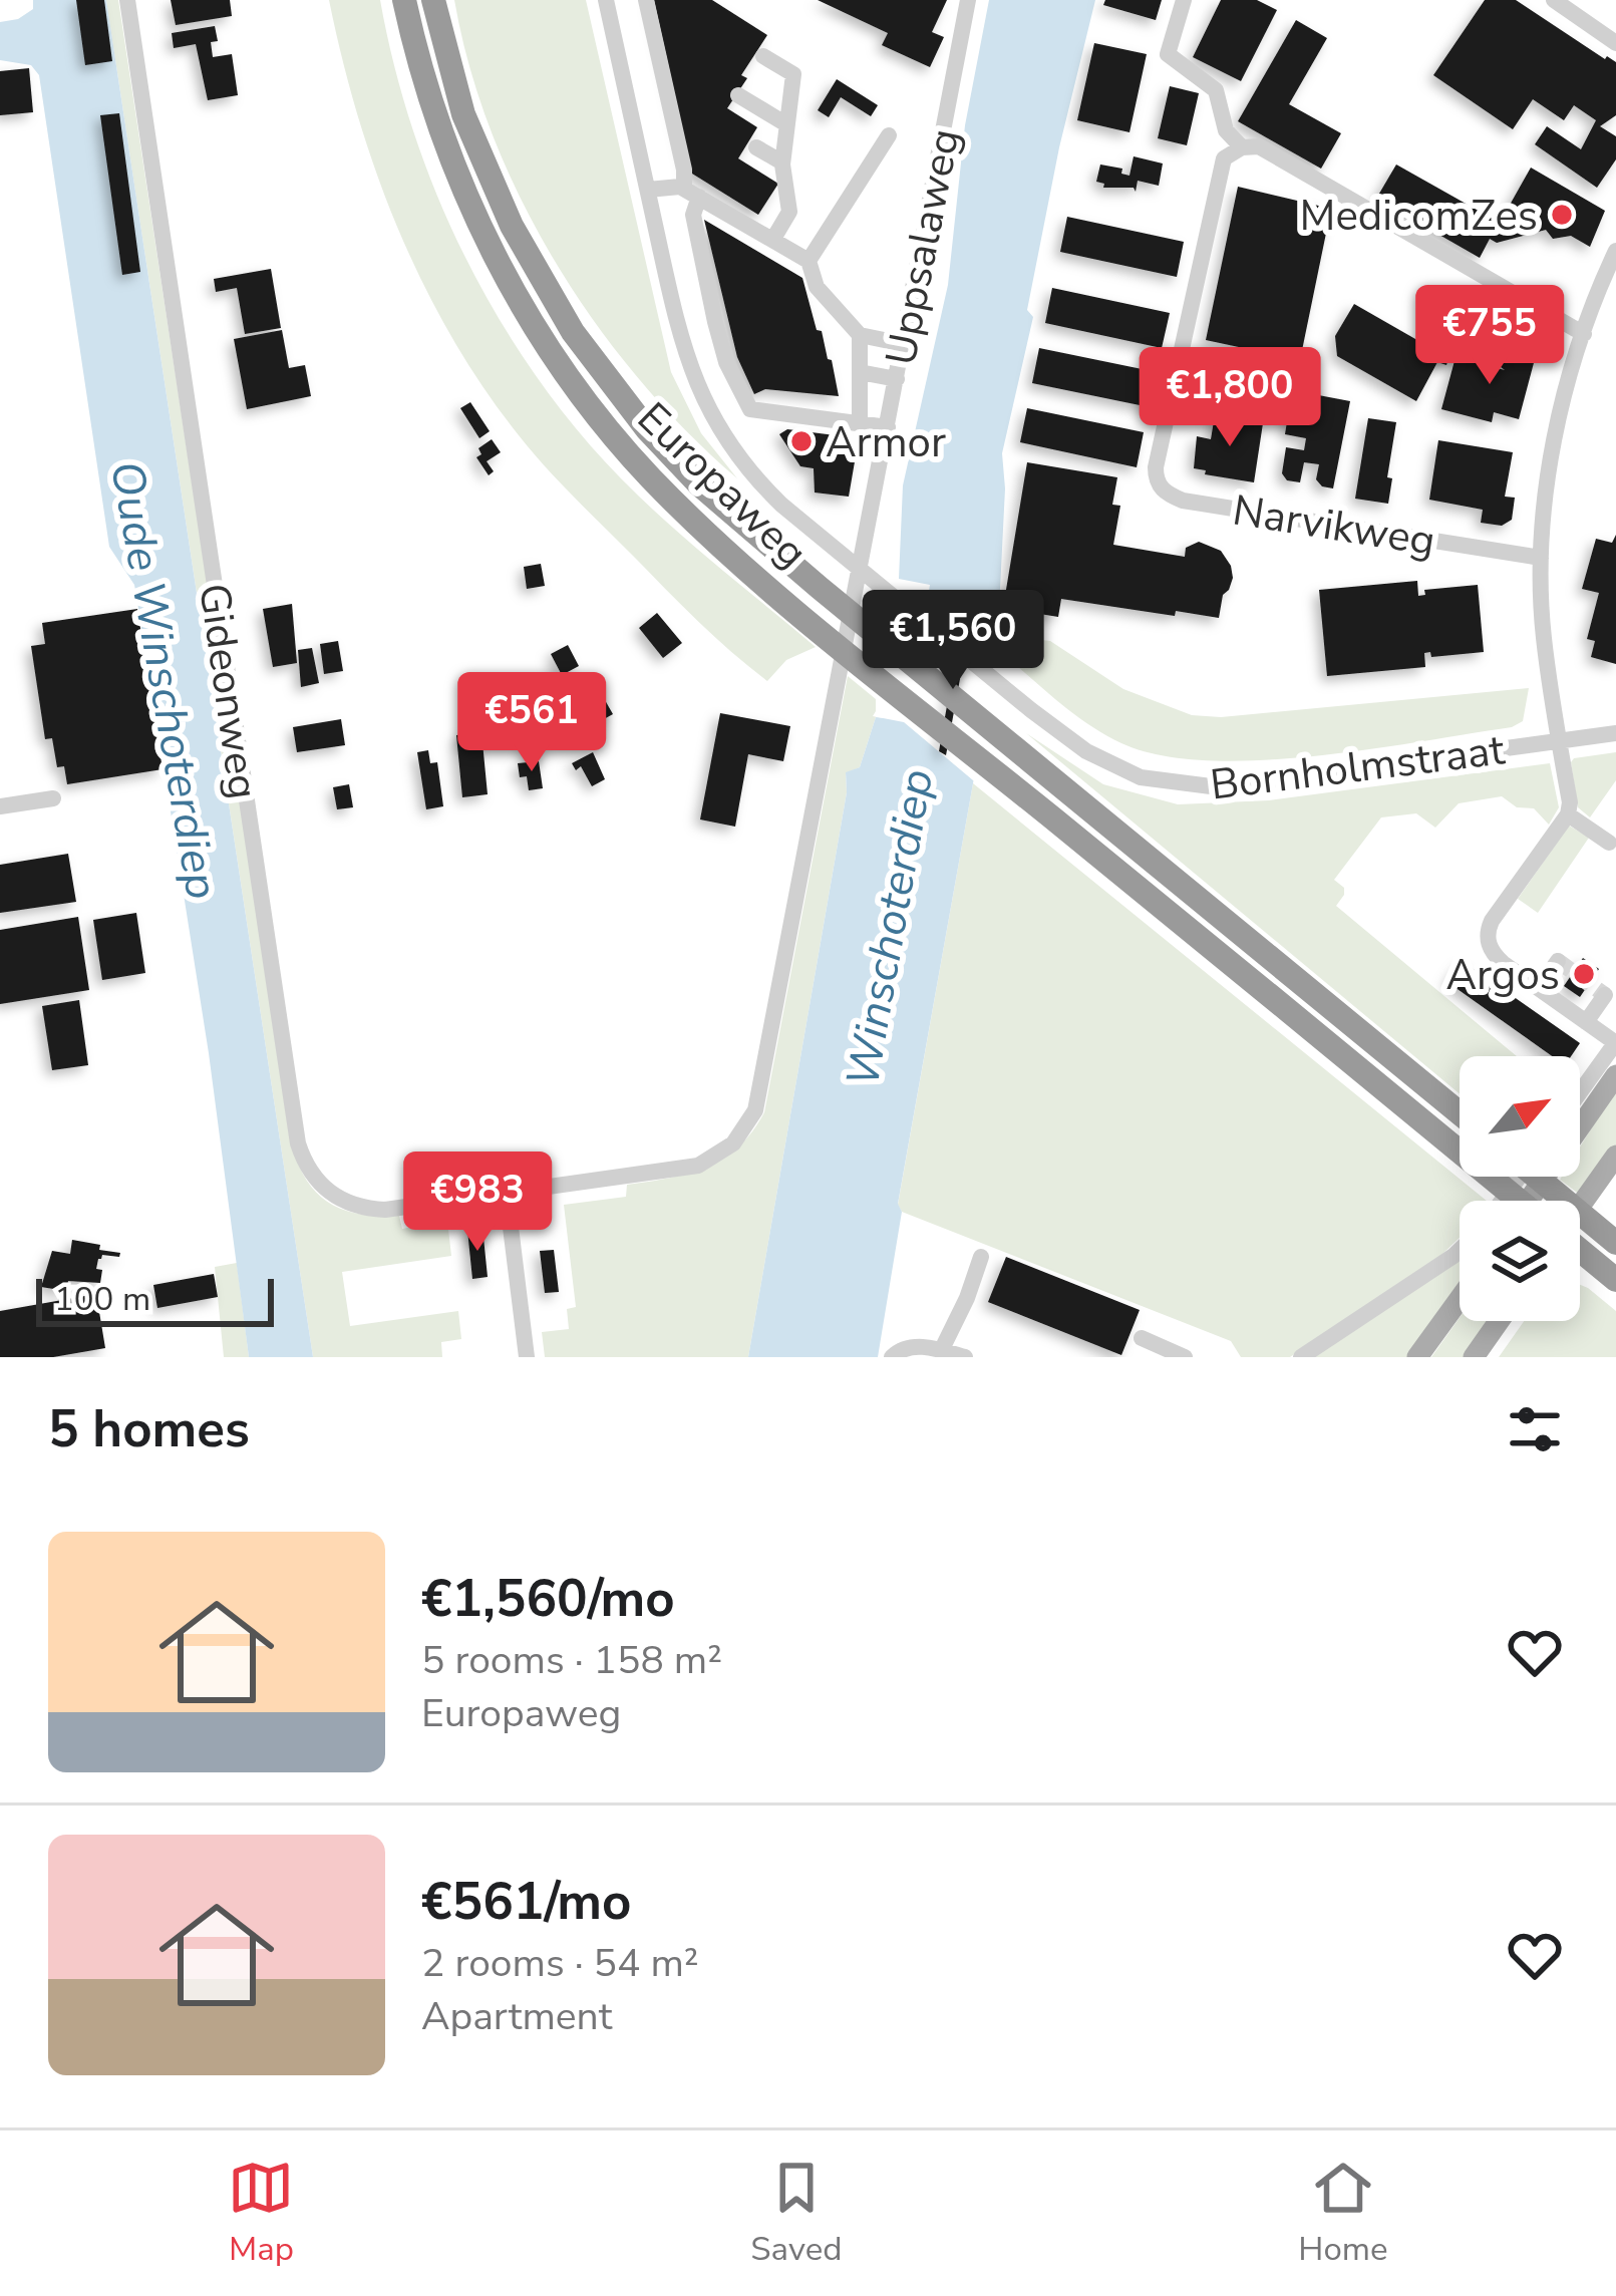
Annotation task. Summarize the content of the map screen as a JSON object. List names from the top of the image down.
{
  "streets": {
    "highway": ["Europaweg"],
    "street": [
      "Uppsalaweg",
      "Narvikweg",
      "Gideonweg",
      "Bornholmstraat"
    ]
  },
  "crossings": [
    ["Uppsalaweg", "Gideonweg"]
  ],
  "water": ["Oude Winschoterdiep", "Winschoterdiep"],
  "places": ["MedicomZes", "Armor", "Argos"],
  "scale_bar": "100 m",
  "north": "top right",
  "page": {
    "price": [
      "€755",
      "€1,800",
      "€1,560",
      "€561",
      "€983"
    ],
    "scale": "100 m",
    "heading": "5 homes",
    "list": [
      {
        "name": "€1,560/mo",
        "note": "5 rooms · 158 m² · Europaweg"
      },
      {
        "name": "€561/mo",
        "note": "2 rooms · 54 m² · Apartment"
      }
    ],
    "tabs": ["Map", "Saved", "Home"]
  }
}
